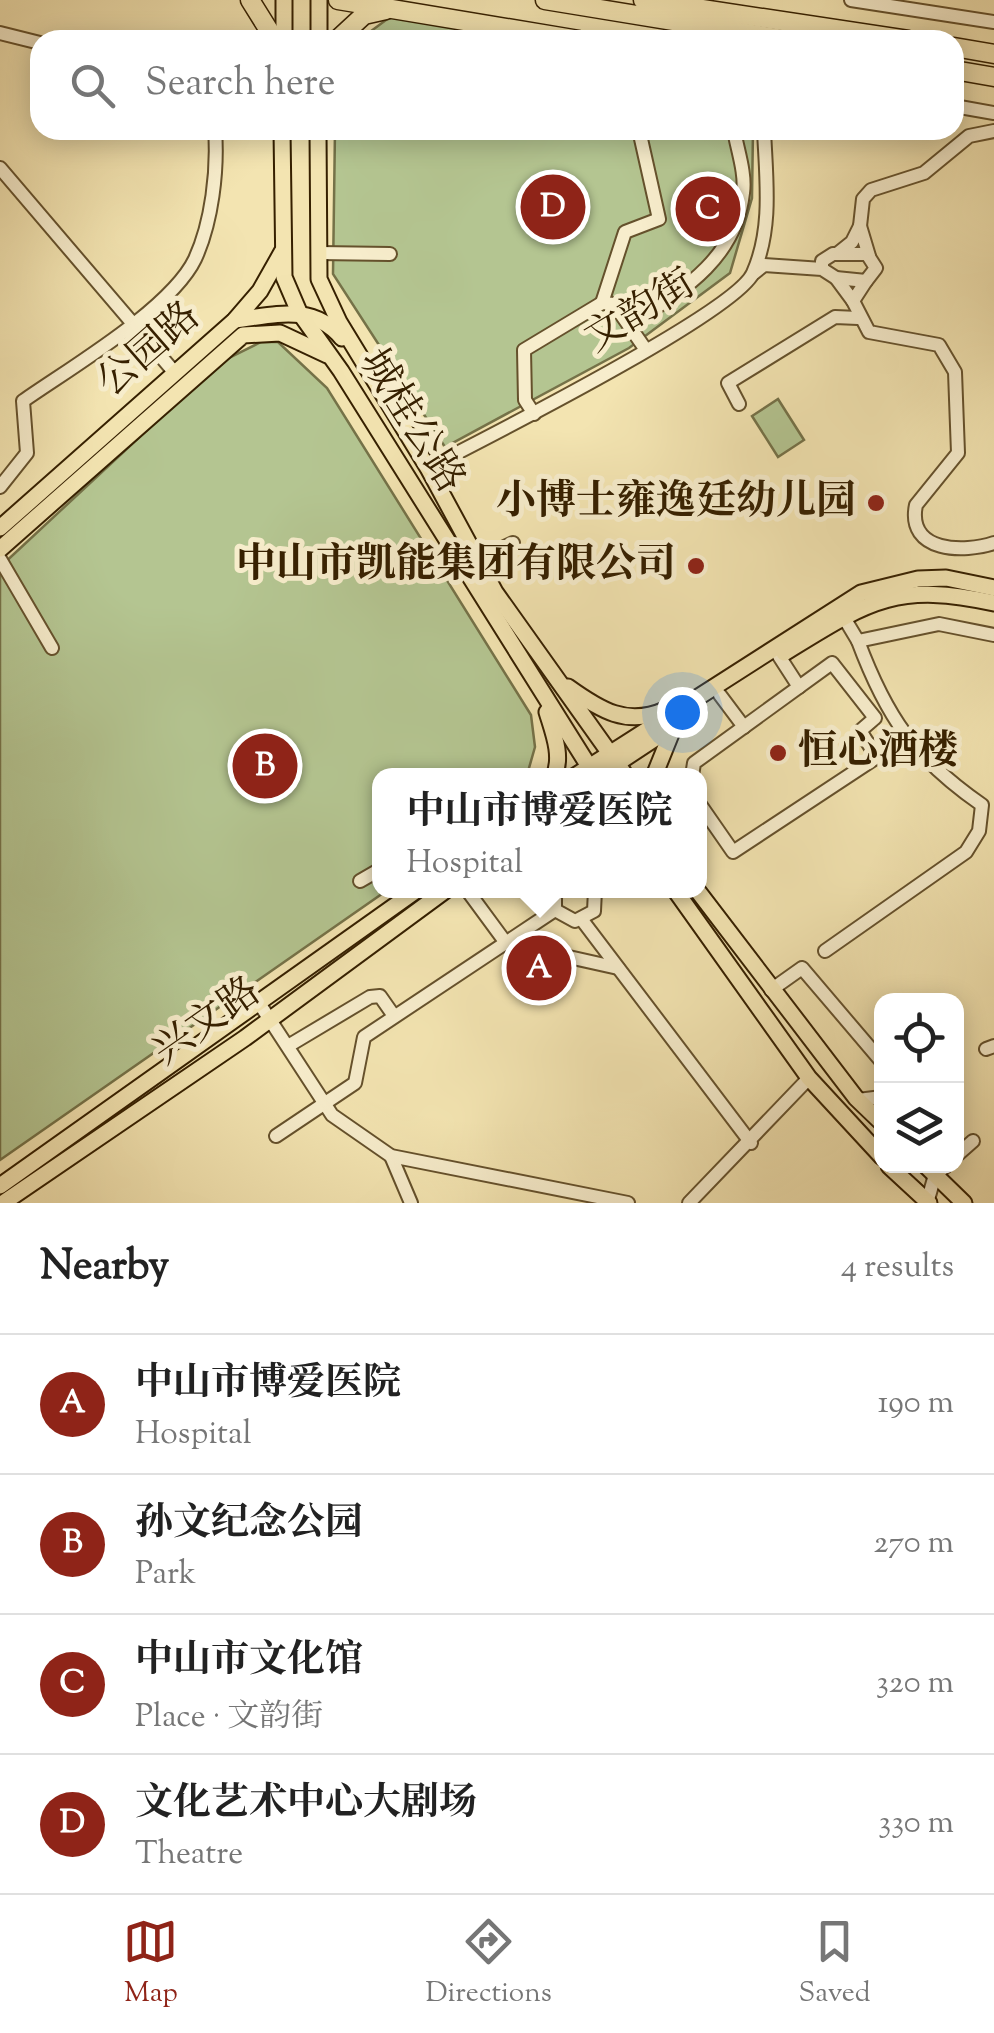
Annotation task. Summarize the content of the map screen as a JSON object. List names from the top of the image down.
{
  "streets": {
    "main road": ["公园路", "城桂公路", "兴文路"],
    "street": ["文韵街"]
  },
  "crossings": [
    ["文韵街", "城桂公路"],
    ["公园路", "城桂公路"]
  ],
  "places": ["小博士雍逸廷幼儿园", "中山市凯能集团有限公司", "恒心酒楼"],
  "page": {
    "search": "Search here",
    "pins": [
      "D",
      "C",
      "B",
      "A"
    ],
    "popup": ["中山市博爱医院", "Hospital"],
    "heading": ["Nearby", "4 results"],
    "list": [
      {
        "mark": "A",
        "name": "中山市博爱医院",
        "note": "Hospital",
        "value": "190 m"
      },
      {
        "mark": "B",
        "name": "孙文纪念公园",
        "note": "Park",
        "value": "270 m"
      },
      {
        "mark": "C",
        "name": "中山市文化馆",
        "note": "Place · 文韵街",
        "value": "320 m"
      },
      {
        "mark": "D",
        "name": "文化艺术中心大剧场",
        "note": "Theatre",
        "value": "330 m"
      }
    ],
    "nav": ["Map", "Directions", "Saved"]
  }
}
